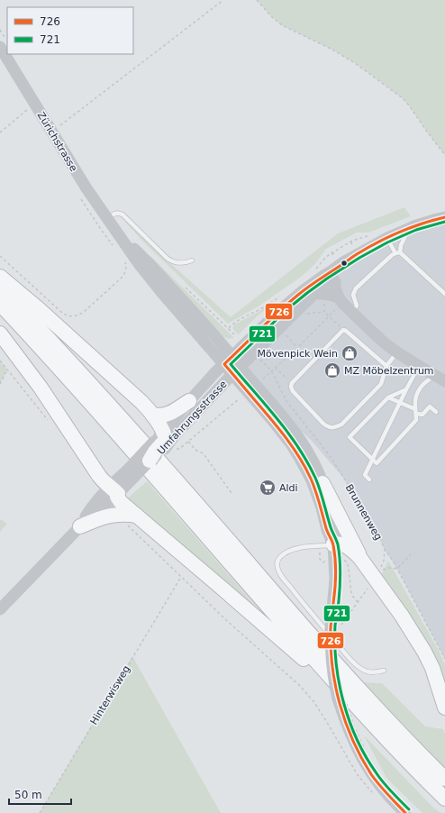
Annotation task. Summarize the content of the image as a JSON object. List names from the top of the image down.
{
  "streets": {
    "main road": ["Zürichstrasse", "Umfahrungsstrasse"],
    "path": ["Brunnenweg", "Hinterwisweg"]
  },
  "crossings": [
    ["Zürichstrasse", "Umfahrungsstrasse"]
  ],
  "places": {
    "shop": ["Mövenpick Wein", "MZ Möbelzentrum"],
    "supermarket": ["Aldi"]
  },
  "lines": ["transit line 726", "transit line 721"],
  "legend": ["726", "721"],
  "scale_bar": "50 m"
}
